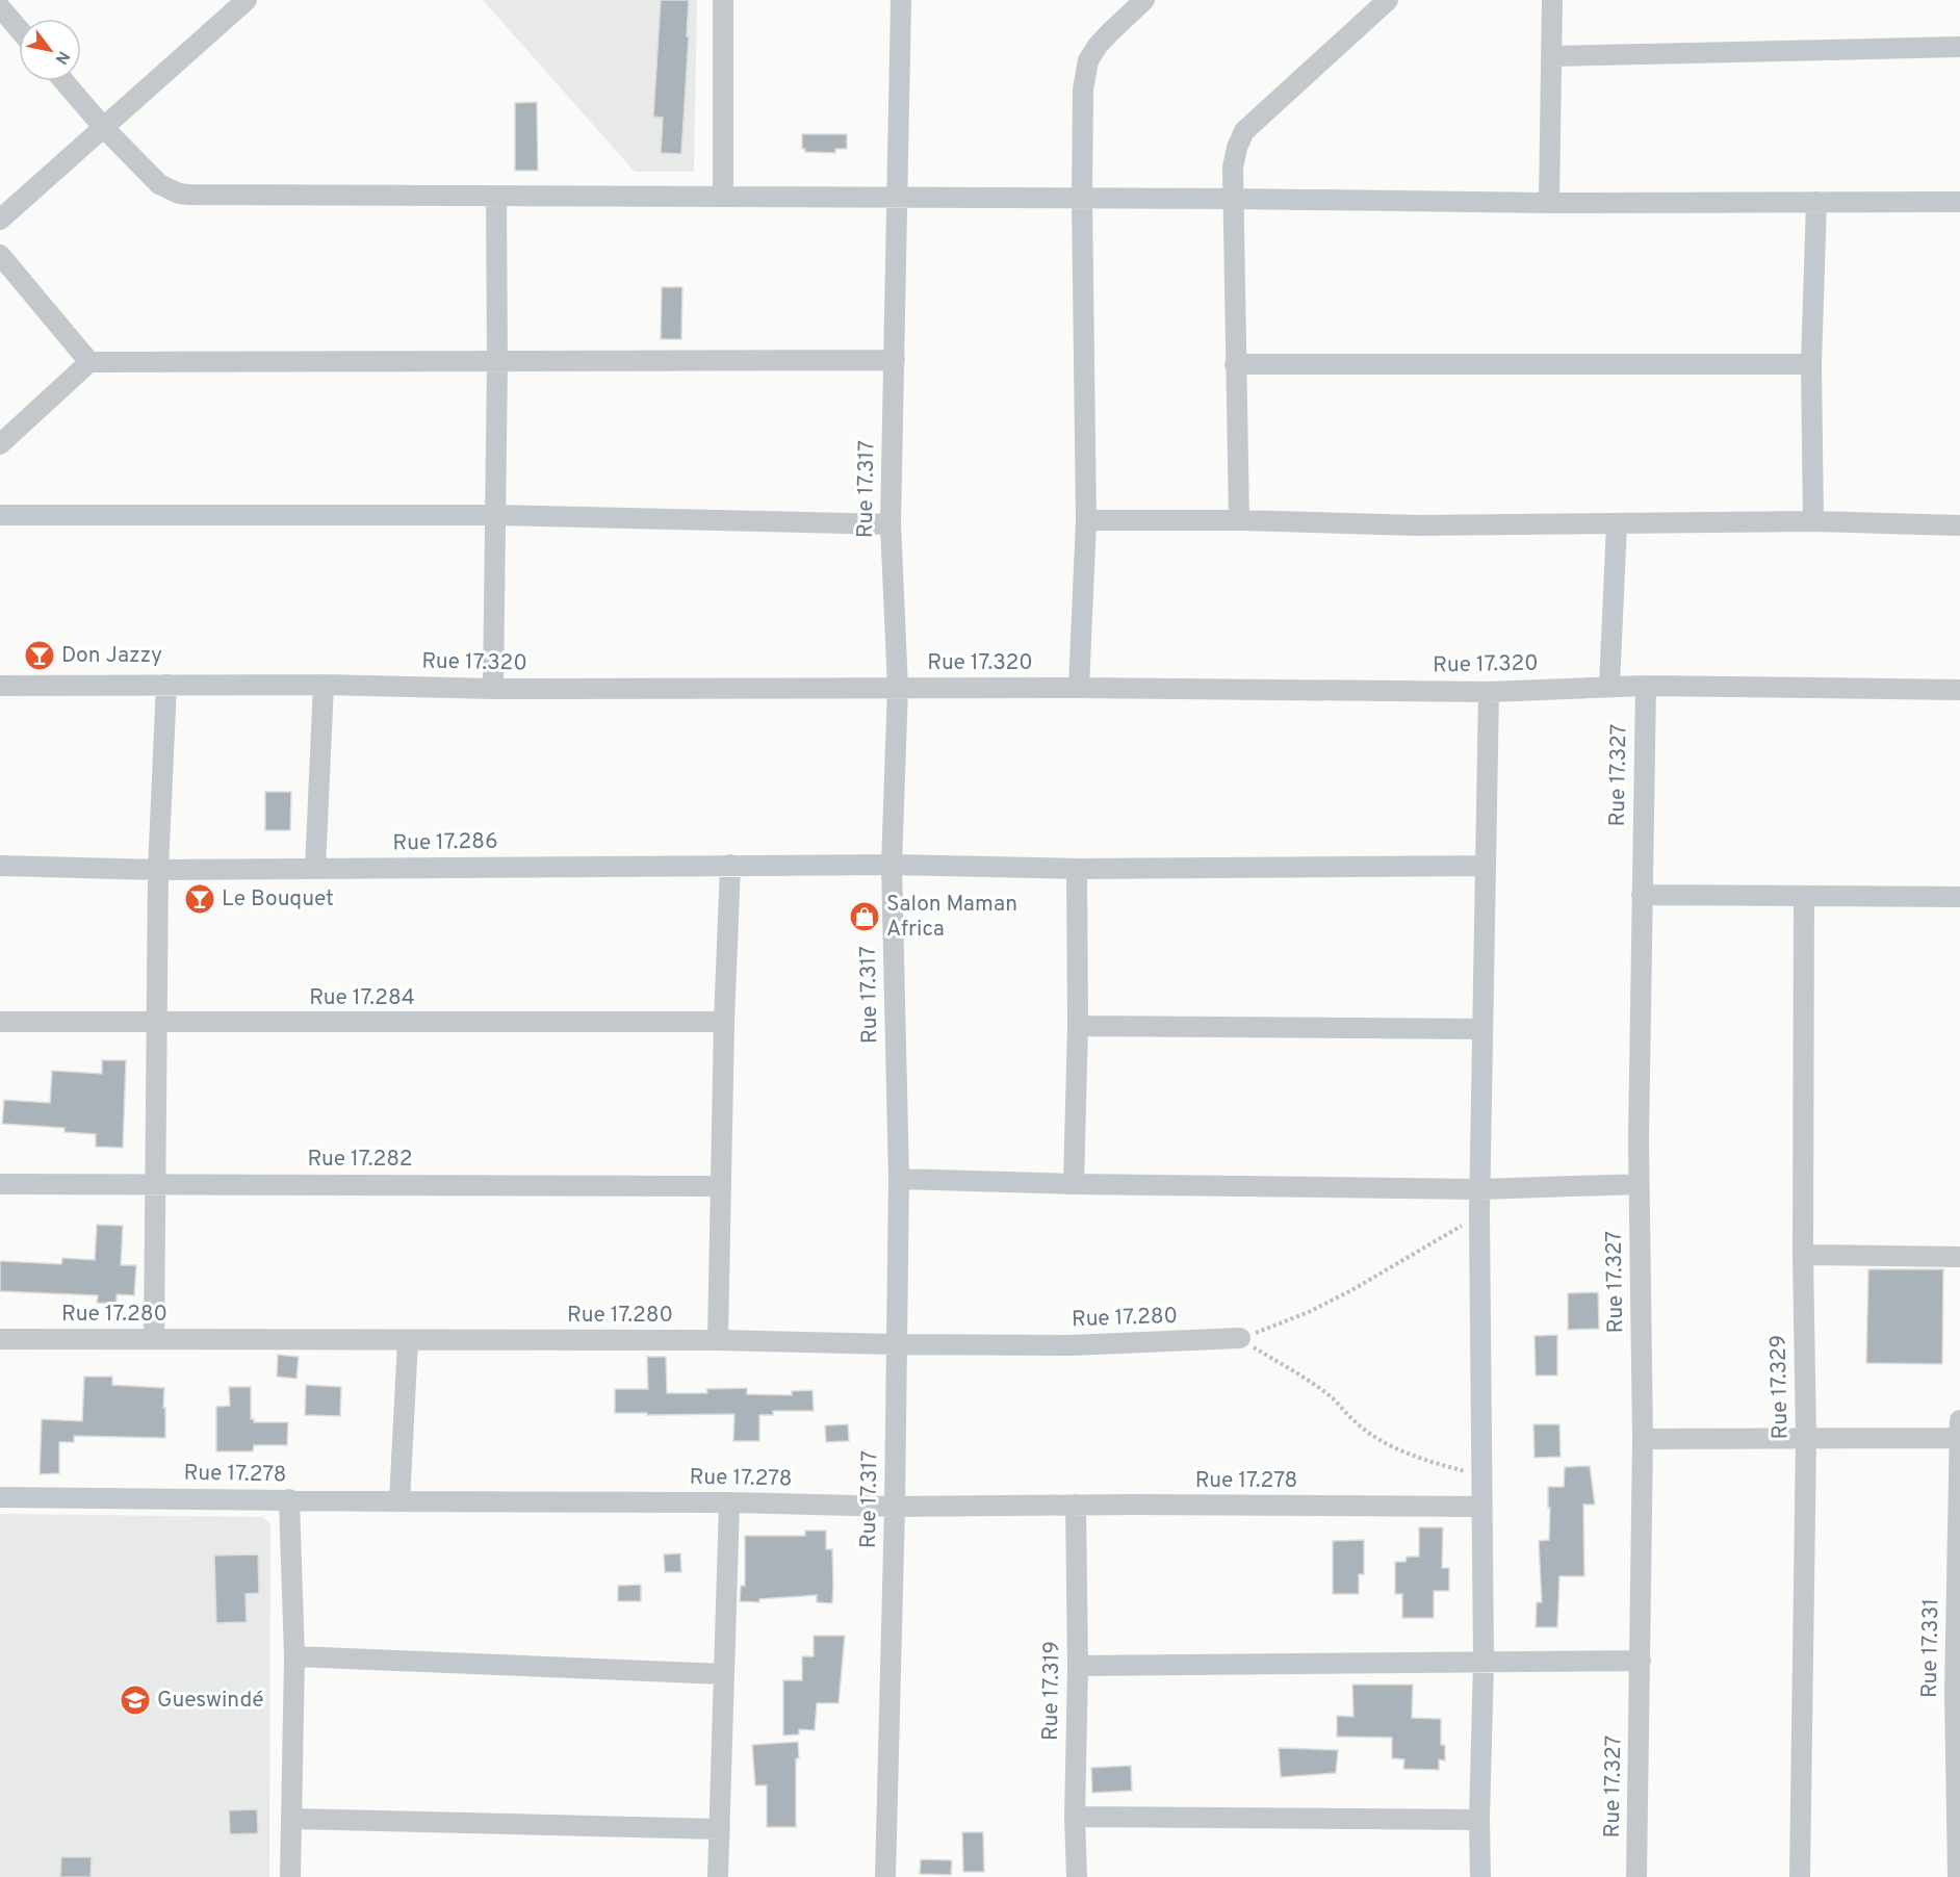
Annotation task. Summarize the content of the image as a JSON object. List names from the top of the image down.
{
  "streets": {
    "street": [
      "Rue 17.317",
      "Rue 17.320",
      "Rue 17.327",
      "Rue 17.286",
      "Rue 17.284",
      "Rue 17.282",
      "Rue 17.280",
      "Rue 17.329",
      "Rue 17.278",
      "Rue 17.331",
      "Rue 17.319"
    ]
  },
  "crossings": [
    ["Rue 17.317", "Rue 17.320"],
    ["Rue 17.317", "Rue 17.286"],
    ["Rue 17.317", "Rue 17.280"],
    ["Rue 17.317", "Rue 17.278"],
    ["Rue 17.320", "Rue 17.327"],
    ["Rue 17.278", "Rue 17.319"]
  ],
  "places": {
    "bar": ["Don Jazzy", "Le Bouquet"],
    "shop": ["Salon Maman Africa"],
    "school or university": ["Gueswindé"]
  },
  "north": "bottom right"
}
